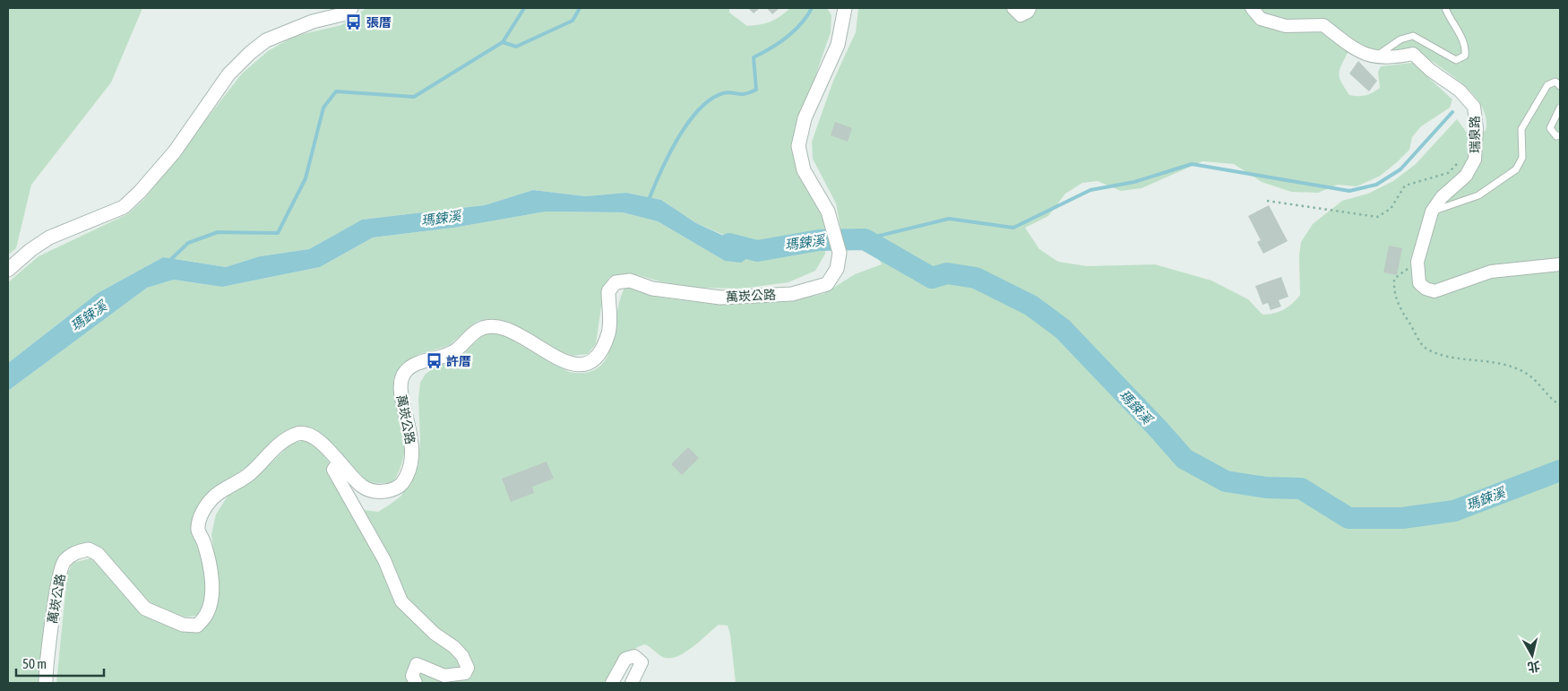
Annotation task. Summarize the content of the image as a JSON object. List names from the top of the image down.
{
  "streets": {
    "street": ["瑞泉路", "萬崁公路"]
  },
  "water": ["瑪鋉溪"],
  "places": {
    "bus stop": ["張厝", "許厝"]
  },
  "scale_bar": "50 m",
  "north": "bottom"
}
